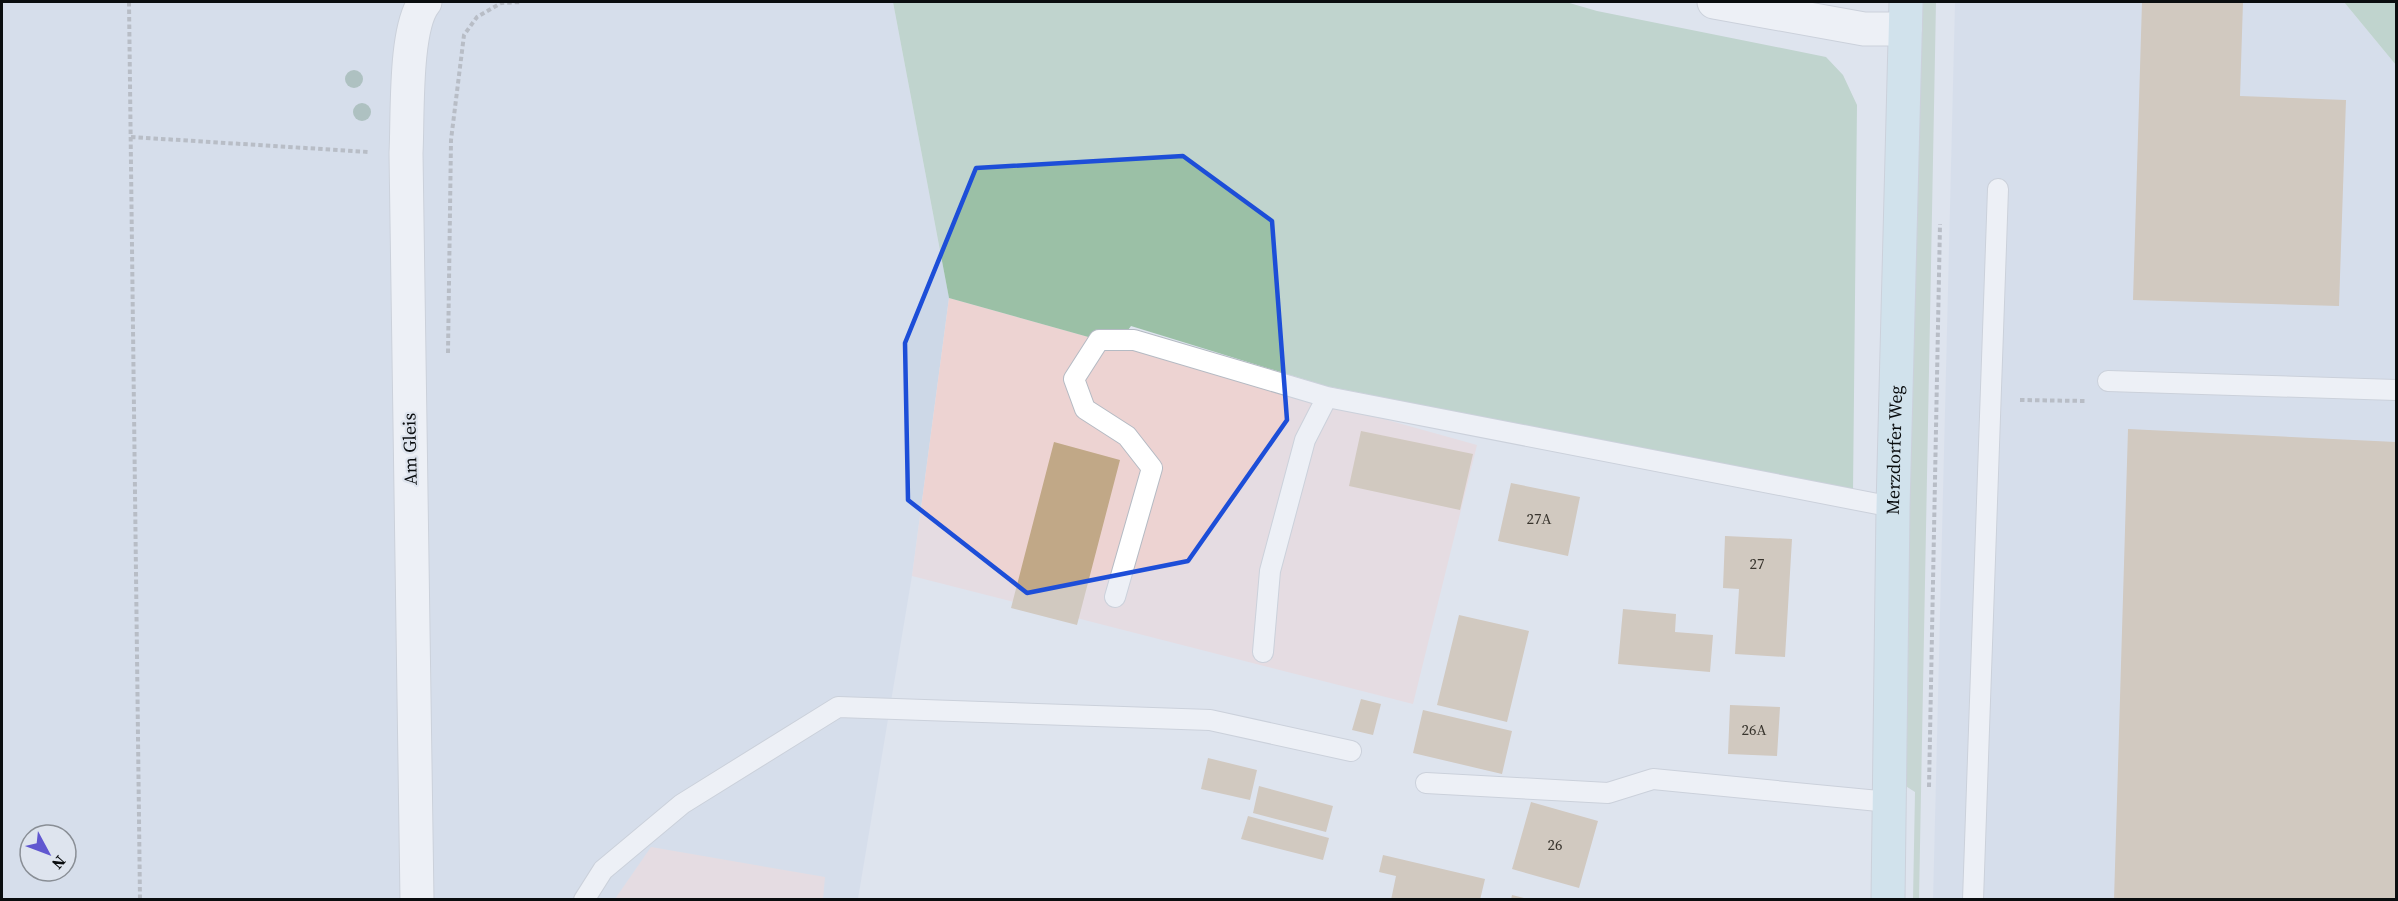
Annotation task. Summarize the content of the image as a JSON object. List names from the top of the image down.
{
  "streets": {
    "street": ["Am Gleis", "Merzdorfer Weg"]
  },
  "house_numbers": [
    "27A",
    "27",
    "26A",
    "26"
  ],
  "north": "bottom right"
}
